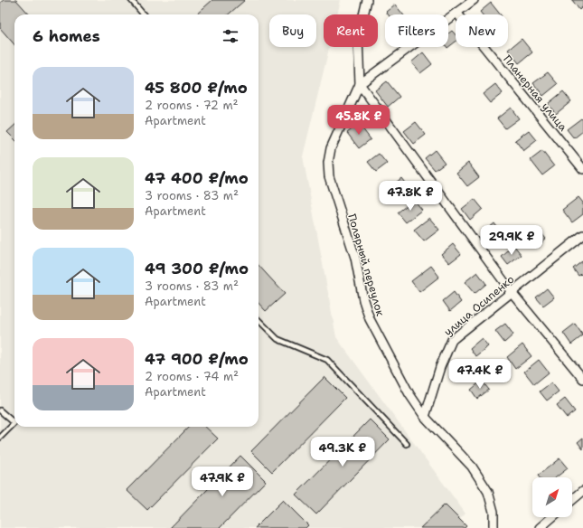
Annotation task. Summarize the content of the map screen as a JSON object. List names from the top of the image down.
{
  "streets": {
    "street": ["Планерная улица", "Полярный переулок", "улица Осипенко"]
  },
  "crossings": [
    ["Полярный переулок", "улица Осипенко"]
  ],
  "north": "top right",
  "page": {
    "chip": [
      "Buy",
      "Rent",
      "Filters",
      "New"
    ],
    "heading": "6 homes",
    "list": [
      {
        "name": "45 800 ₽/mo",
        "note": "2 rooms · 72 m² · Apartment"
      },
      {
        "name": "47 400 ₽/mo",
        "note": "3 rooms · 83 m² · Apartment"
      },
      {
        "name": "49 300 ₽/mo",
        "note": "3 rooms · 83 m² · Apartment"
      },
      {
        "name": "47 900 ₽/mo",
        "note": "2 rooms · 74 m² · Apartment"
      }
    ],
    "price": [
      "45.8K ₽",
      "47.8K ₽",
      "29.9K ₽",
      "47.4K ₽",
      "49.3K ₽",
      "47.9K ₽"
    ]
  }
}
